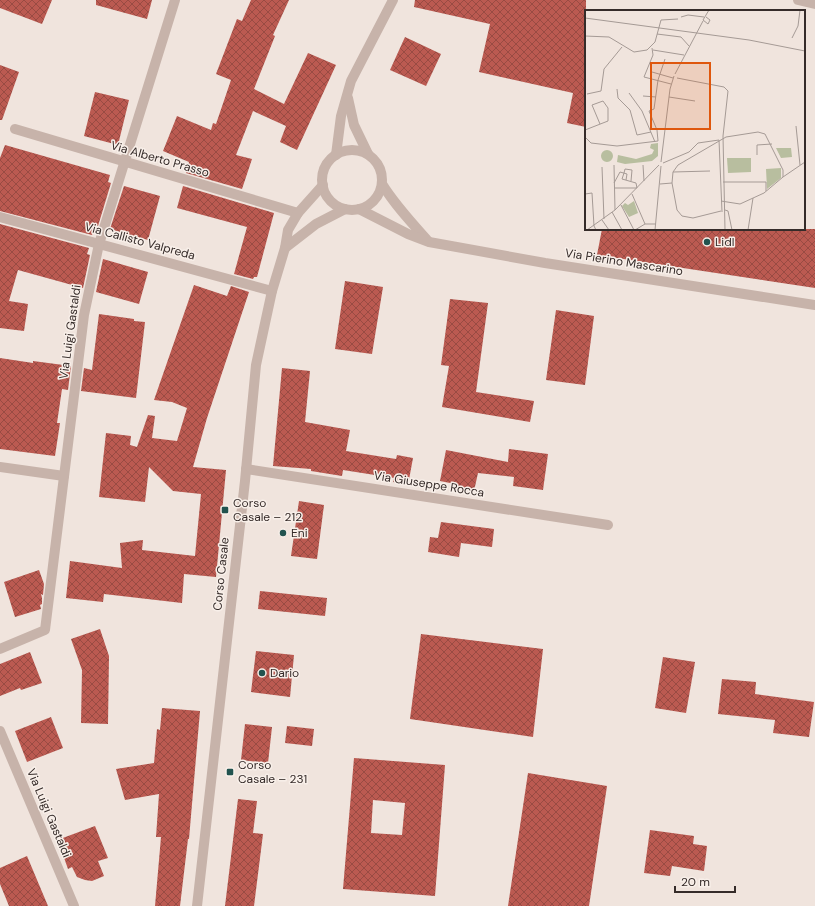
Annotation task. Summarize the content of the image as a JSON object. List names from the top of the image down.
{
  "streets": {
    "street": [
      "Via Alberto Prasso",
      "Via Callisto Valpreda",
      "Via Pierino Mascarino",
      "Via Luigi Gastaldi",
      "Via Giuseppe Rocca",
      "Corso Casale"
    ]
  },
  "crossings": [
    ["Via Alberto Prasso", "Via Luigi Gastaldi"],
    ["Via Alberto Prasso", "Corso Casale"],
    ["Via Callisto Valpreda", "Via Luigi Gastaldi"],
    ["Via Callisto Valpreda", "Corso Casale"],
    ["Via Pierino Mascarino", "Corso Casale"],
    ["Via Giuseppe Rocca", "Corso Casale"]
  ],
  "places": {
    "other": ["Lidl", "Eni", "Dario"],
    "transit": ["Corso Casale – 212", "Corso Casale – 231"]
  },
  "scale_bar": "20 m"
}
